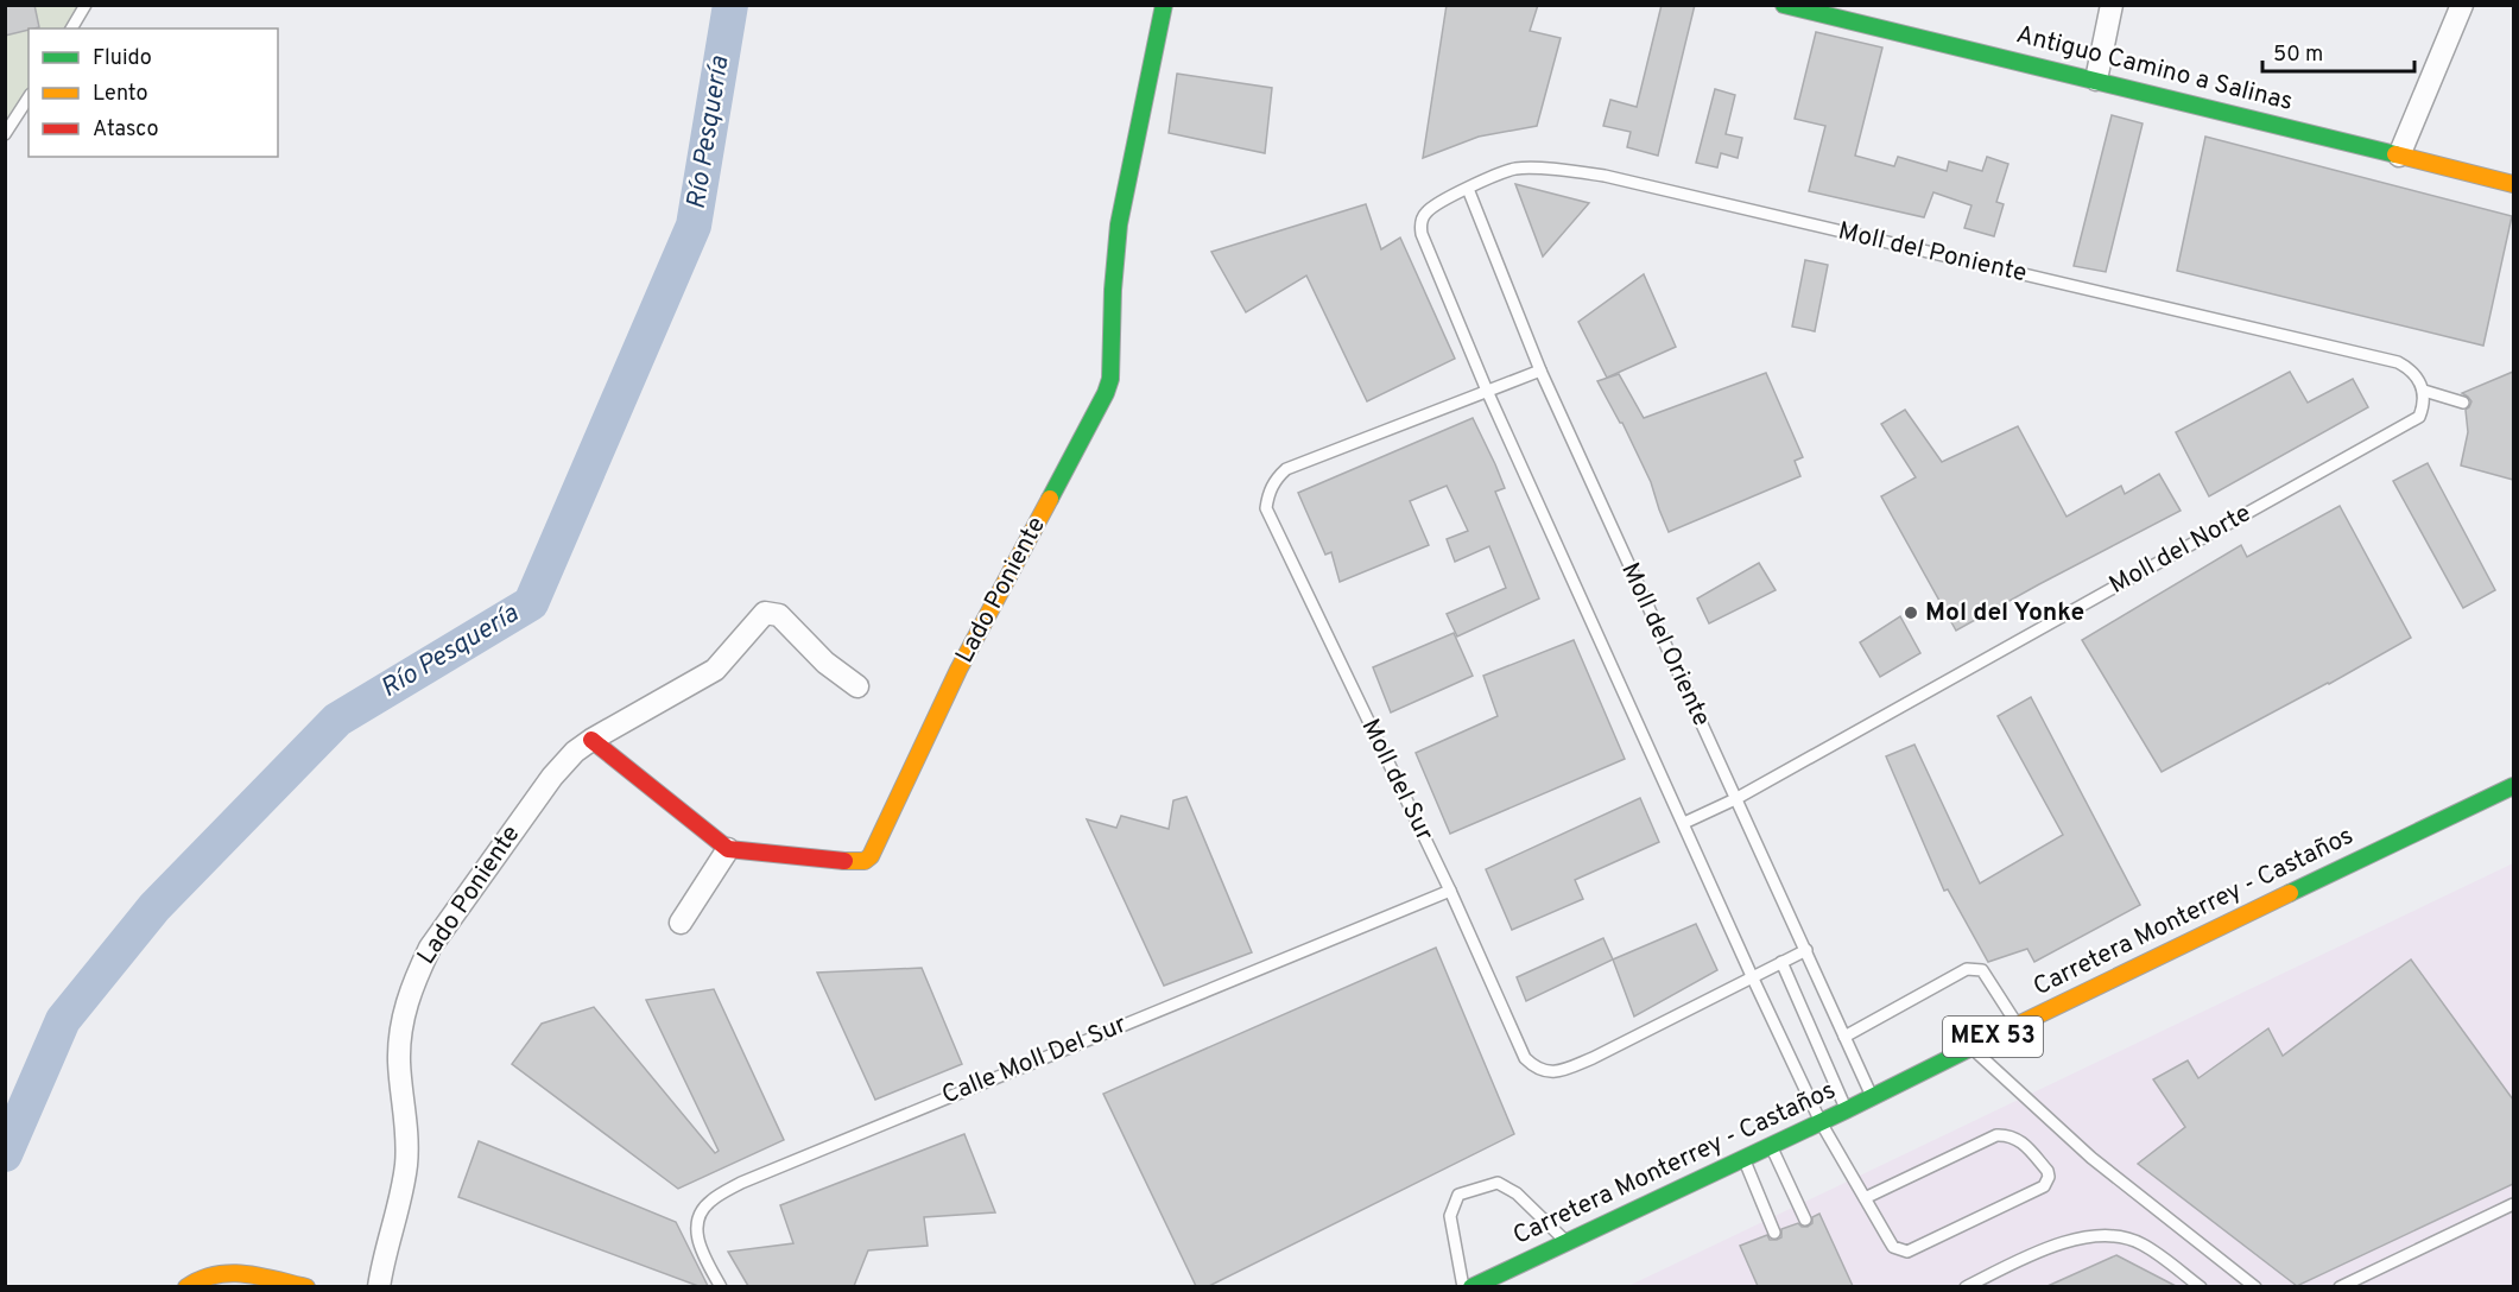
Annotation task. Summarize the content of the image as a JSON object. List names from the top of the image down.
{
  "streets": {
    "street": [
      "Antiguo Camino a Salinas",
      "Lado Poniente",
      "Carretera Monterrey - Castaños",
      "MEX 53"
    ],
    "lane": [
      "Moll del Poniente",
      "Moll del Norte",
      "Moll del Oriente",
      "Moll del Sur",
      "Calle Moll Del Sur"
    ]
  },
  "crossings": [
    ["Moll del Poniente", "Moll del Norte"],
    ["Moll del Poniente", "Moll del Oriente"],
    ["Moll del Poniente", "Moll del Sur"],
    ["Moll del Poniente", "Carretera Monterrey - Castaños"],
    ["Moll del Norte", "Moll del Oriente"],
    ["Moll del Oriente", "Moll del Sur"],
    ["Moll del Oriente", "Carretera Monterrey - Castaños"],
    ["Moll del Sur", "Calle Moll Del Sur"]
  ],
  "water": ["Río Pesquería"],
  "places": ["Mol del Yonke"],
  "legend": ["Fluido", "Lento", "Atasco"],
  "scale_bar": "50 m"
}
